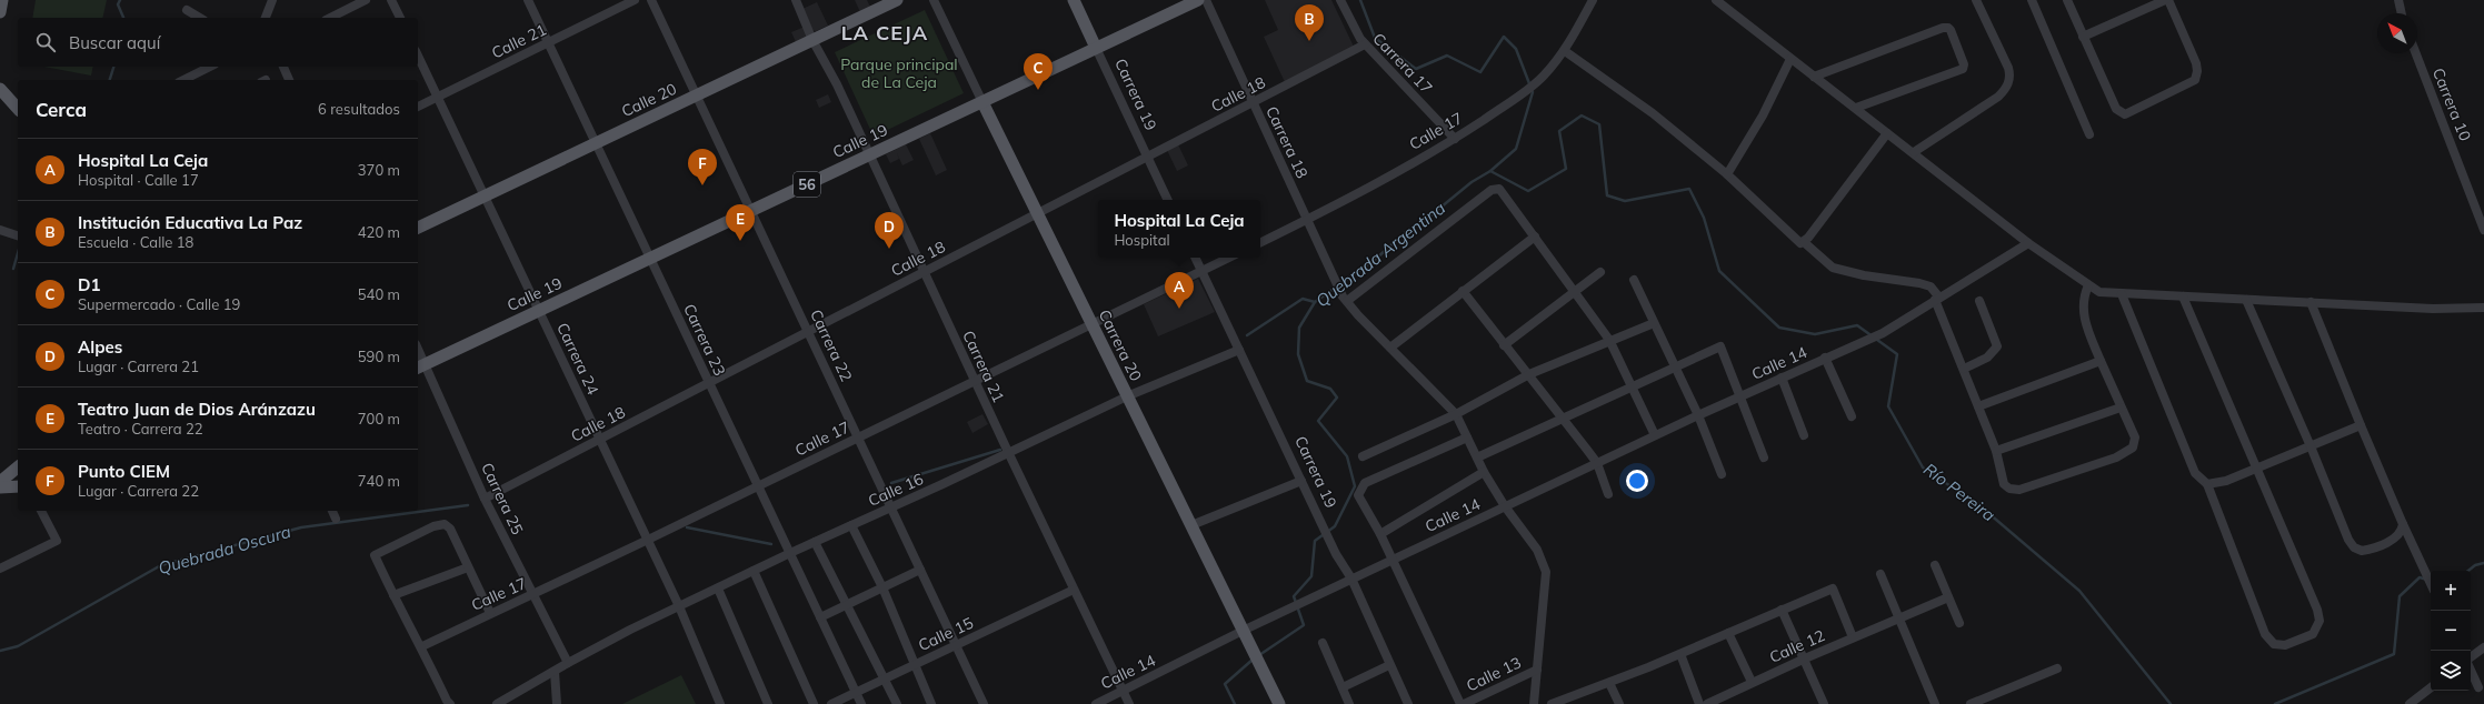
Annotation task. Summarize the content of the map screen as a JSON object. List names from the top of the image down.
{
  "streets": {
    "main road": [
      "Carrera 19",
      "Calle 20",
      "Calle 19",
      "56",
      "Carrera 20"
    ],
    "street": [
      "Calle 21",
      "Carrera 17",
      "Calle 18",
      "Carrera 10",
      "Calle 17",
      "Carrera 18",
      "Carrera 23",
      "Carrera 22",
      "Carrera 24",
      "Calle 14",
      "Carrera 21",
      "Calle 16",
      "Carrera 25",
      "Calle 15",
      "Calle 12",
      "Calle 13"
    ]
  },
  "crossings": [
    ["Calle 21", "Carrera 23"],
    ["Calle 21", "Carrera 24"],
    ["Carrera 17", "Calle 18"],
    ["Carrera 17", "Calle 17"],
    ["Carrera 19", "Calle 18"],
    ["Carrera 19", "Calle 17"],
    ["Carrera 19", "Calle 19"],
    ["Carrera 19", "Calle 14"],
    ["Carrera 19", "Calle 16"],
    ["Calle 18", "Carrera 18"],
    ["Calle 18", "Carrera 23"],
    ["Calle 18", "Carrera 22"],
    ["Calle 18", "Carrera 20"],
    ["Calle 18", "Carrera 24"],
    ["Calle 18", "Carrera 21"],
    ["Calle 18", "Carrera 25"],
    ["Calle 20", "Carrera 23"],
    ["Calle 20", "Carrera 22"],
    ["Calle 20", "Carrera 24"],
    ["Calle 20", "Carrera 21"],
    ["Calle 17", "Carrera 18"],
    ["Calle 17", "Carrera 23"],
    ["Calle 17", "Carrera 22"],
    ["Calle 17", "Carrera 20"],
    ["Calle 17", "Carrera 24"],
    ["Calle 17", "Carrera 21"],
    ["Calle 17", "Carrera 25"],
    ["Calle 19", "Carrera 23"],
    ["Calle 19", "Carrera 22"],
    ["Calle 19", "Carrera 20"],
    ["Calle 19", "Carrera 24"],
    ["Calle 19", "Carrera 21"],
    ["Calle 19", "Carrera 25"],
    ["Carrera 18", "Calle 14"],
    ["Carrera 18", "Calle 13"],
    ["Carrera 23", "Calle 16"],
    ["Carrera 23", "Calle 15"],
    ["Carrera 22", "Calle 16"],
    ["Carrera 22", "Calle 15"],
    ["Carrera 20", "Calle 14"],
    ["Carrera 20", "Calle 16"],
    ["Carrera 24", "Calle 16"],
    ["Calle 14", "Carrera 21"],
    ["Carrera 21", "Calle 16"],
    ["Carrera 21", "Calle 15"],
    ["Calle 16", "Carrera 25"]
  ],
  "districts": ["LA CEJA"],
  "water": ["Quebrada Argentina", "Río Pereira", "Quebrada Oscura"],
  "parks": ["Parque principal de La Ceja"],
  "north": "top left",
  "page": {
    "pins": [
      "B",
      "C",
      "F",
      "E",
      "D",
      "A"
    ],
    "search": "Buscar aquí",
    "heading": ["Cerca", "6 resultados"],
    "list": [
      {
        "mark": "A",
        "name": "Hospital La Ceja",
        "note": "Hospital · Calle 17",
        "value": "370 m"
      },
      {
        "mark": "B",
        "name": "Institución Educativa La Paz",
        "note": "Escuela · Calle 18",
        "value": "420 m"
      },
      {
        "mark": "C",
        "name": "D1",
        "note": "Supermercado · Calle 19",
        "value": "540 m"
      },
      {
        "mark": "D",
        "name": "Alpes",
        "note": "Lugar · Carrera 21",
        "value": "590 m"
      },
      {
        "mark": "E",
        "name": "Teatro Juan de Dios Aránzazu",
        "note": "Teatro · Carrera 22",
        "value": "700 m"
      },
      {
        "mark": "F",
        "name": "Punto CIEM",
        "note": "Lugar · Carrera 22",
        "value": "740 m"
      }
    ],
    "popup": ["Hospital La Ceja", "Hospital"],
    "map_buttons": ["+", "−"]
  }
}
